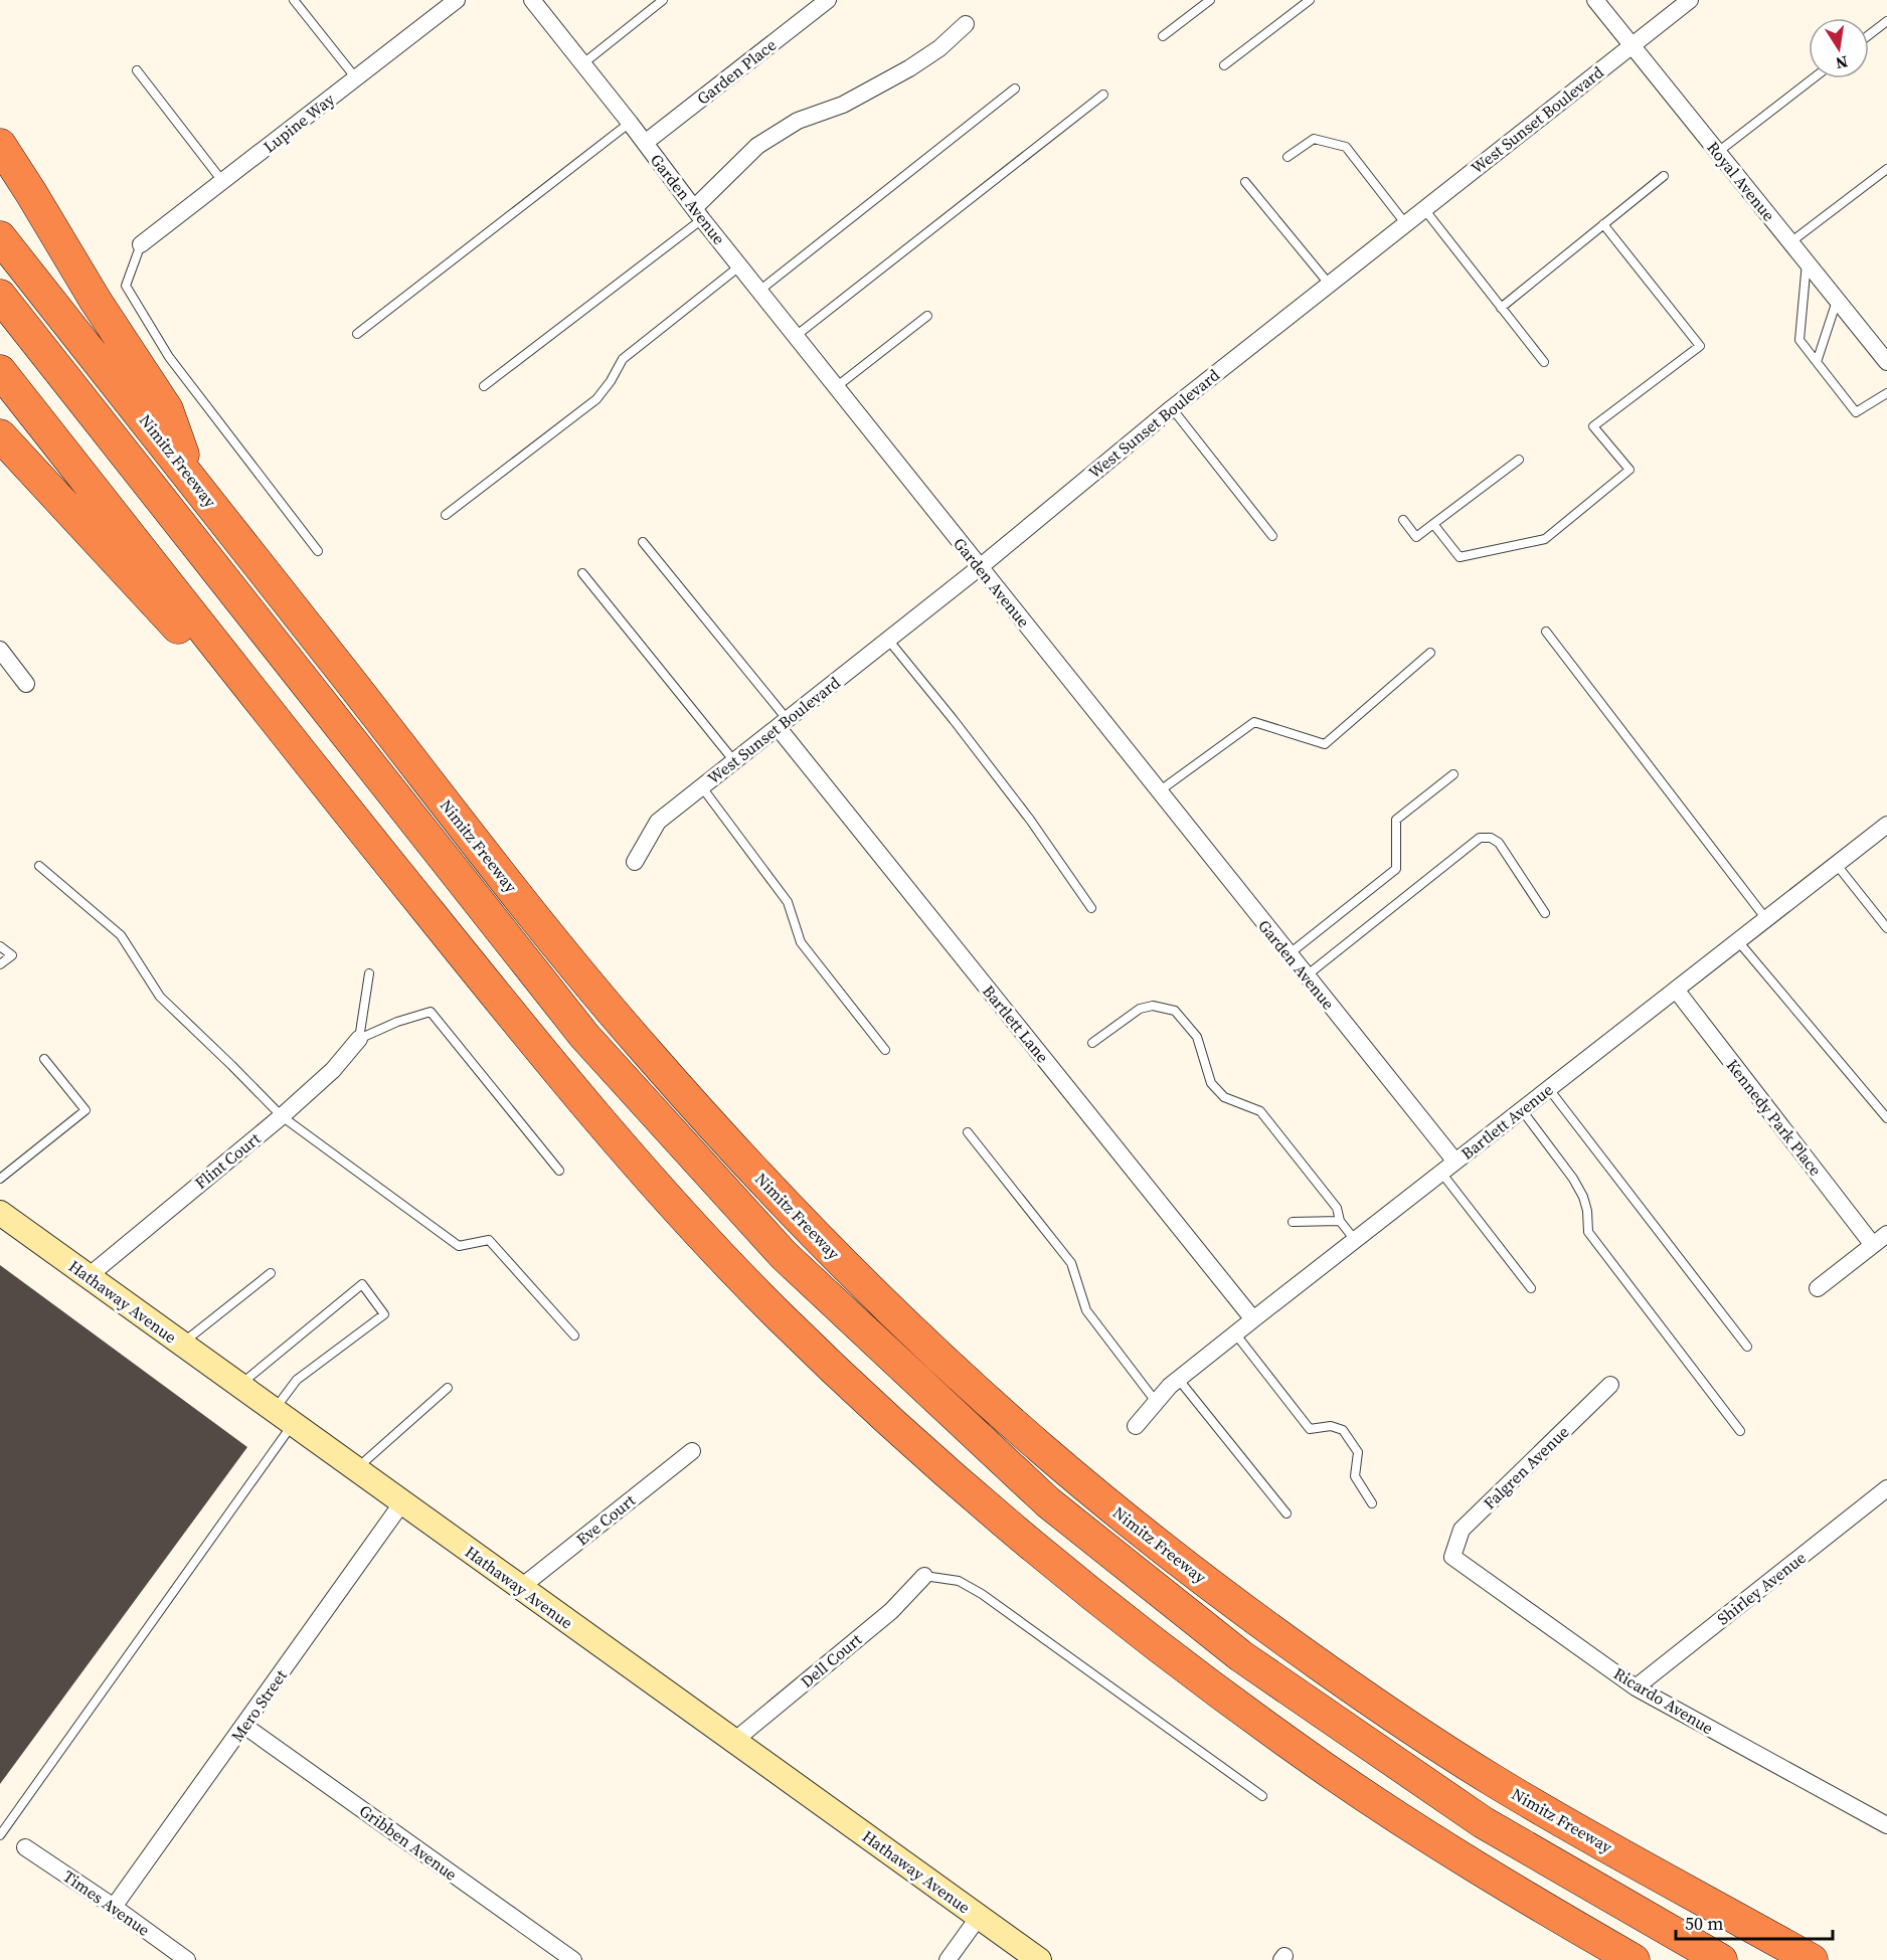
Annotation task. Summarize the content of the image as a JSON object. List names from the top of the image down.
{
  "streets": {
    "highway": ["Nimitz Freeway"],
    "street": [
      "Garden Place",
      "West Sunset Boulevard",
      "Lupine Way",
      "Royal Avenue",
      "Garden Avenue",
      "Bartlett Lane",
      "Kennedy Park Place",
      "Bartlett Avenue",
      "Flint Court",
      "Hathaway Avenue",
      "Falgren Avenue",
      "Eve Court",
      "Shirley Avenue",
      "Dell Court",
      "Ricardo Avenue",
      "Mero Street",
      "Gribben Avenue",
      "Times Avenue"
    ]
  },
  "crossings": [
    ["Garden Place", "Garden Avenue"],
    ["West Sunset Boulevard", "Royal Avenue"],
    ["West Sunset Boulevard", "Garden Avenue"],
    ["West Sunset Boulevard", "Bartlett Lane"],
    ["Garden Avenue", "Bartlett Avenue"],
    ["Bartlett Lane", "Bartlett Avenue"],
    ["Kennedy Park Place", "Bartlett Avenue"],
    ["Flint Court", "Hathaway Avenue"],
    ["Hathaway Avenue", "Eve Court"],
    ["Hathaway Avenue", "Dell Court"],
    ["Hathaway Avenue", "Mero Street"],
    ["Falgren Avenue", "Ricardo Avenue"],
    ["Shirley Avenue", "Ricardo Avenue"],
    ["Mero Street", "Gribben Avenue"],
    ["Mero Street", "Times Avenue"]
  ],
  "scale_bar": "50 m",
  "north": "bottom"
}
